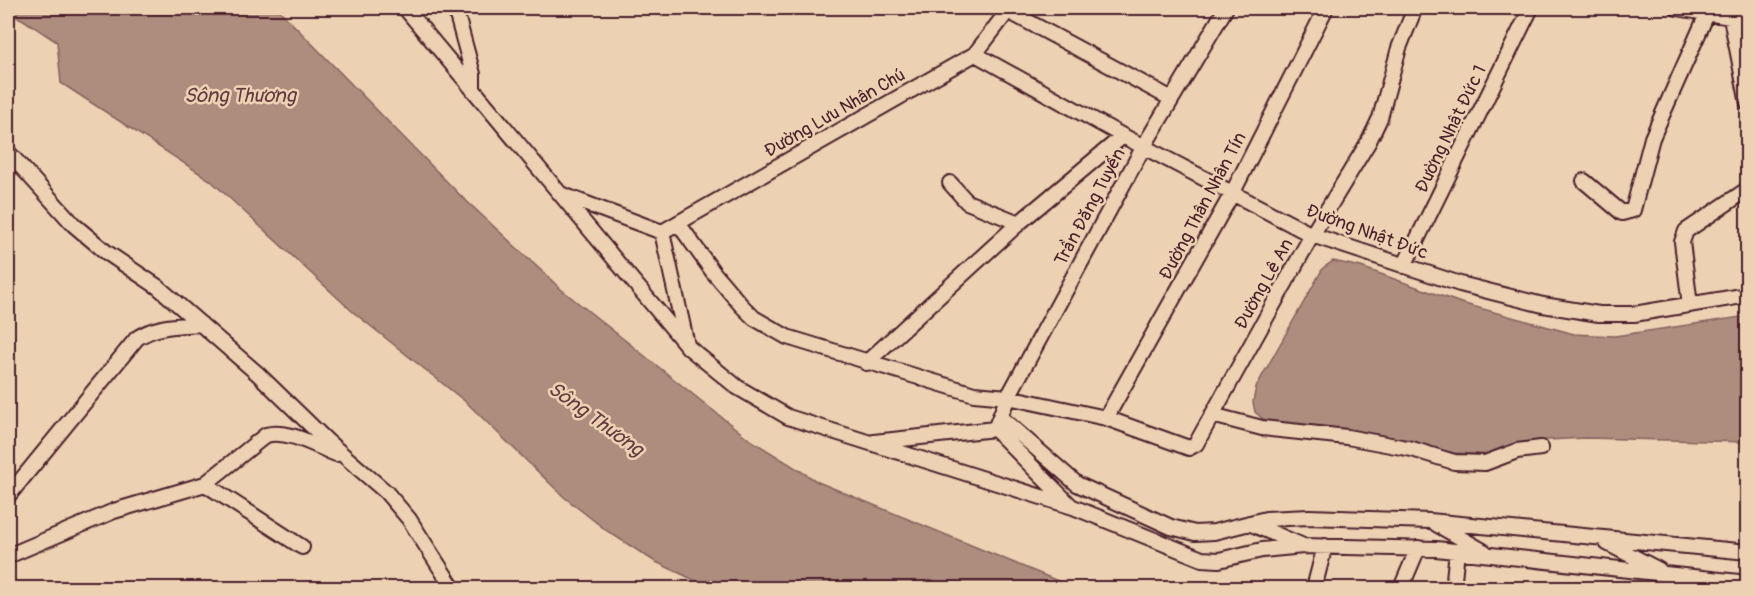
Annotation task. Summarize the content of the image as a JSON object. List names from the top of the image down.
{
  "streets": {
    "street": [
      "Đường Lưu Nhân Chú",
      "Đường Nhật Đức 1",
      "Đường Thân Nhân Tín",
      "Trần Đăng Tuyển",
      "Đường Nhật Đức",
      "Đường Lê An"
    ]
  },
  "crossings": [
    ["Đường Lưu Nhân Chú", "Đường Nhật Đức"],
    ["Đường Nhật Đức 1", "Đường Nhật Đức"],
    ["Đường Thân Nhân Tín", "Đường Nhật Đức"],
    ["Đường Thân Nhân Tín", "Đường Lê An"],
    ["Trần Đăng Tuyển", "Đường Nhật Đức"],
    ["Đường Nhật Đức", "Đường Lê An"]
  ],
  "water": ["Sông Thương"]
}
